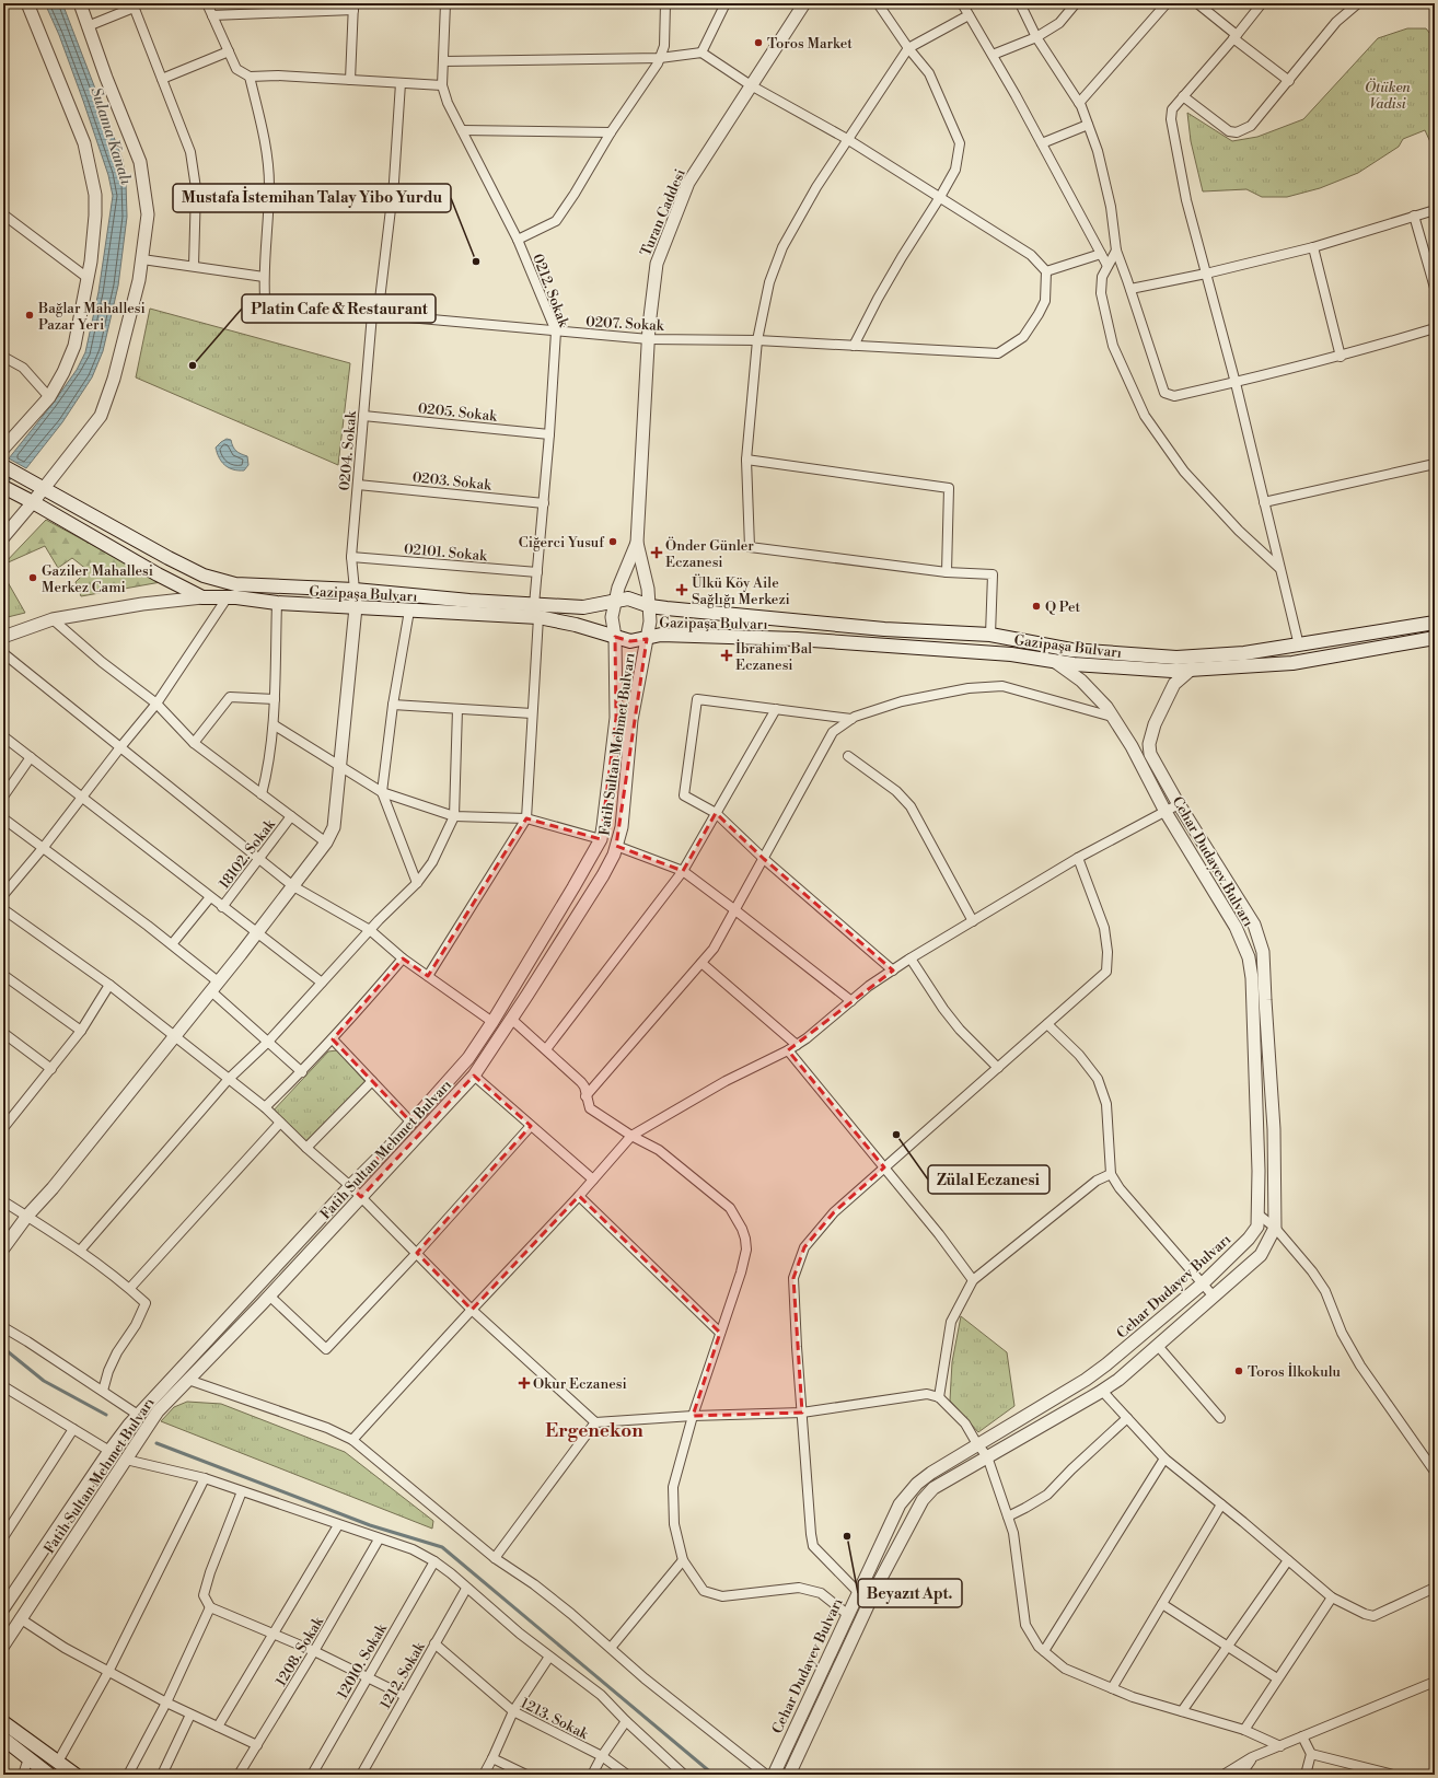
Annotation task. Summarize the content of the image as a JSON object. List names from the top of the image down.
{
  "streets": {
    "main road": ["Gazipaşa Bulvarı"],
    "street": [
      "Turan Caddesi",
      "0212. Sokak",
      "0207. Sokak",
      "0205. Sokak",
      "0204. Sokak",
      "0203. Sokak",
      "02101. Sokak",
      "Fatih Sultan Mehmet Bulvarı",
      "18102. Sokak",
      "Cehar Dudayev Bulvarı",
      "1208. Sokak",
      "12010. Sokak",
      "1212. Sokak",
      "1213. Sokak"
    ]
  },
  "crossings": [
    ["Turan Caddesi", "0207. Sokak"],
    ["Turan Caddesi", "Fatih Sultan Mehmet Bulvarı"],
    ["0212. Sokak", "0207. Sokak"],
    ["0212. Sokak", "0205. Sokak"],
    ["0212. Sokak", "0203. Sokak"],
    ["0212. Sokak", "02101. Sokak"],
    ["0212. Sokak", "Gazipaşa Bulvarı"],
    ["0207. Sokak", "0204. Sokak"],
    ["0205. Sokak", "0204. Sokak"],
    ["0204. Sokak", "0203. Sokak"],
    ["0204. Sokak", "02101. Sokak"],
    ["0204. Sokak", "Gazipaşa Bulvarı"],
    ["Gazipaşa Bulvarı", "Fatih Sultan Mehmet Bulvarı"],
    ["Gazipaşa Bulvarı", "Cehar Dudayev Bulvarı"],
    ["1212. Sokak", "1213. Sokak"]
  ],
  "districts": ["Ergenekon"],
  "water": ["Sulama Kanalı"],
  "parks": ["Ötüken Vadisi"],
  "places": {
    "other": [
      "Toros Market",
      "Mustafa İstemihan Talay Yibo Yurdu",
      "Bağlar Mahallesi Pazar Yeri",
      "Platin Cafe & Restaurant",
      "Ciğerci Yusuf",
      "Gaziler Mahallesi Merkez Cami",
      "Q Pet",
      "Zülal Eczanesi",
      "Toros İlkokulu",
      "Beyazıt Apt."
    ],
    "health": [
      "Önder Günler Eczanesi",
      "Ülkü Köy Aile Sağlığı Merkezi",
      "İbrahim Bal Eczanesi",
      "Okur Eczanesi"
    ]
  }
}
